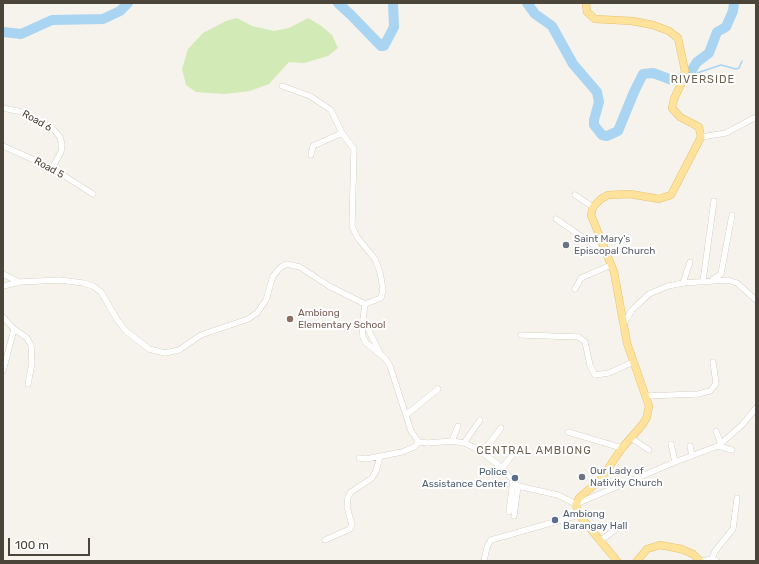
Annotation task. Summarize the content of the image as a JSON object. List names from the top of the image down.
{
  "streets": {
    "street": ["Road 6", "Road 5"]
  },
  "crossings": [
    ["Road 6", "Road 5"]
  ],
  "districts": ["RIVERSIDE", "CENTRAL AMBIONG"],
  "places": [
    "Saint Mary's Episcopal Church",
    "Ambiong Elementary School",
    "Our Lady of Nativity Church",
    "Police Assistance Center",
    "Ambiong Barangay Hall"
  ],
  "scale_bar": "100 m"
}
